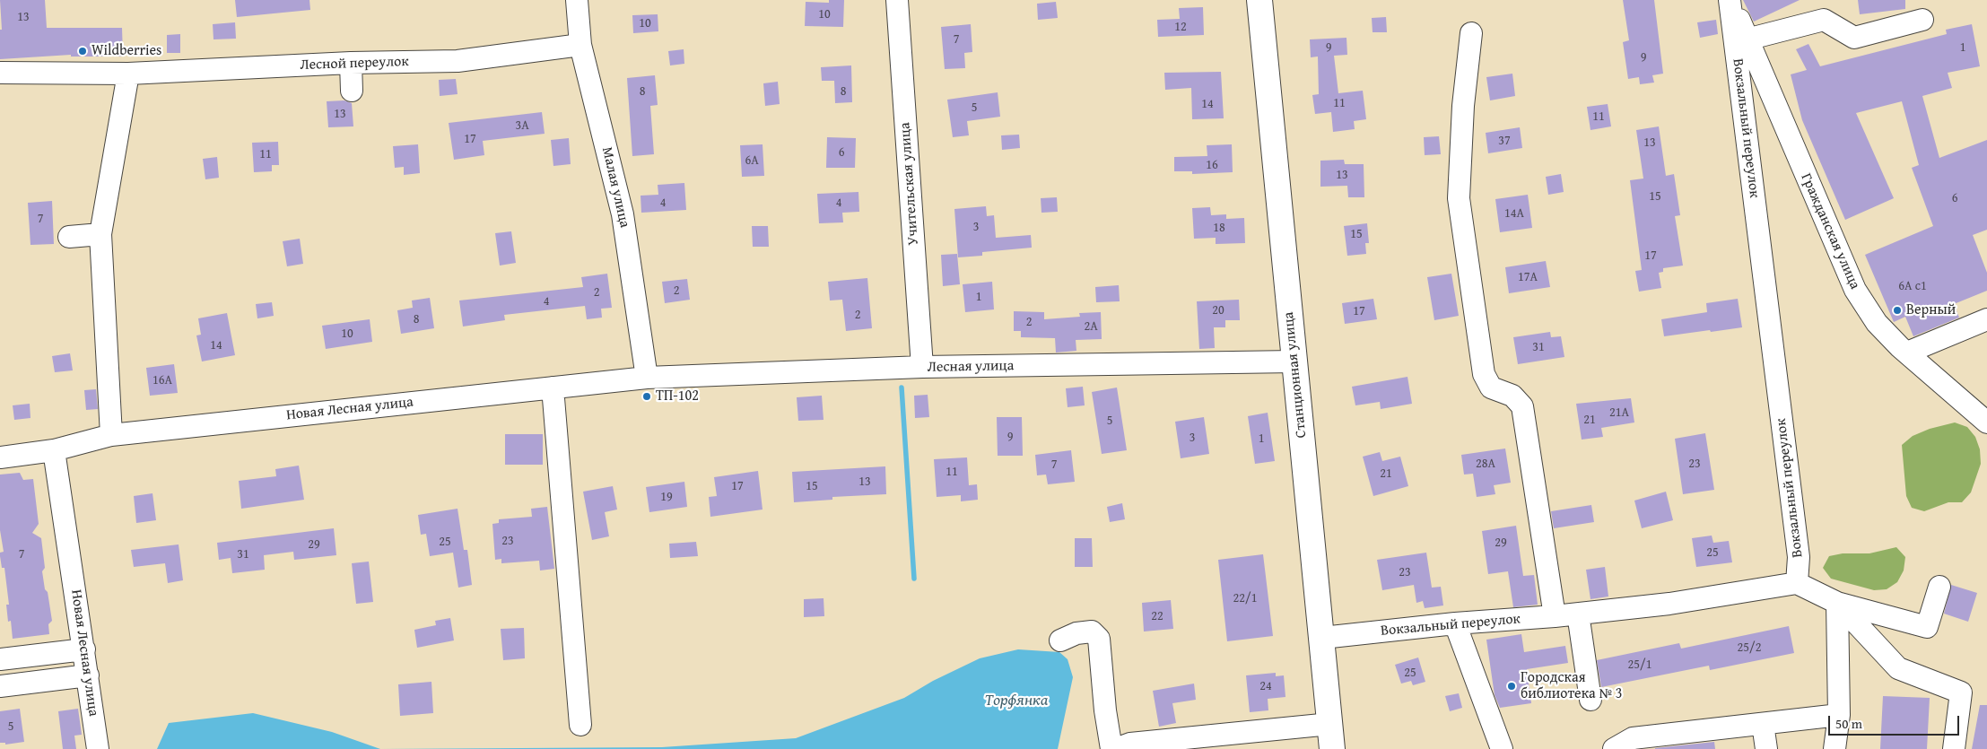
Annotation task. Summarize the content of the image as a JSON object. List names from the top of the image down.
{
  "streets": {
    "main road": ["Станционная улица"],
    "street": [
      "Лесной переулок",
      "Вокзальный переулок",
      "Учительская улица",
      "Малая улица",
      "Гражданская улица",
      "Лесная улица",
      "Новая Лесная улица"
    ]
  },
  "crossings": [
    ["Лесной переулок", "Малая улица"],
    ["Вокзальный переулок", "Гражданская улица"],
    ["Вокзальный переулок", "Станционная улица"],
    ["Учительская улица", "Лесная улица"],
    ["Малая улица", "Лесная улица"],
    ["Малая улица", "Новая Лесная улица"],
    ["Лесная улица", "Станционная улица"],
    ["Лесная улица", "Новая Лесная улица"]
  ],
  "water": ["Торфянка"],
  "places": [
    "Wildberries",
    "Верный",
    "ТП-102",
    "Городская библиотека № 3"
  ],
  "house_numbers": [
    "10",
    "13",
    "10",
    "12",
    "7",
    "9",
    "1",
    "9",
    "8",
    "8",
    "11",
    "14",
    "5",
    "13",
    "11",
    "3А",
    "17",
    "37",
    "13",
    "6",
    "11",
    "6А",
    "16",
    "13",
    "15",
    "6",
    "4",
    "4",
    "14А",
    "7",
    "3",
    "18",
    "15",
    "17",
    "17А",
    "6А с1",
    "2",
    "2",
    "1",
    "4",
    "20",
    "17",
    "2",
    "8",
    "2",
    "2А",
    "10",
    "14",
    "31",
    "16А",
    "21А",
    "21",
    "5",
    "9",
    "3",
    "1",
    "28А",
    "23",
    "7",
    "11",
    "21",
    "13",
    "17",
    "15",
    "19",
    "23",
    "25",
    "29",
    "29",
    "25",
    "7",
    "31",
    "23",
    "22/1",
    "22",
    "25/2",
    "25/1",
    "25",
    "24",
    "5"
  ],
  "scale_bar": "50 m"
}
